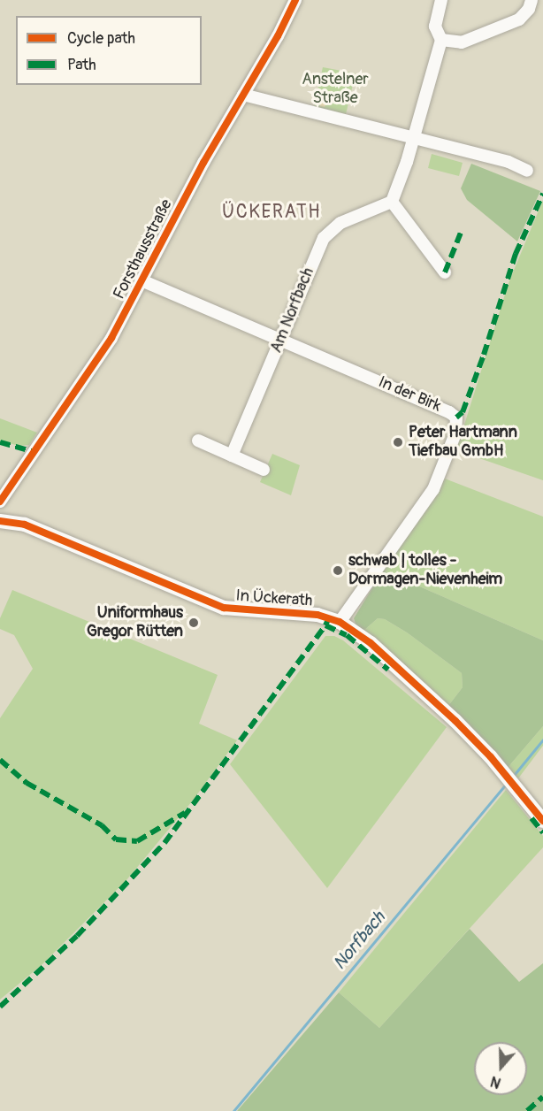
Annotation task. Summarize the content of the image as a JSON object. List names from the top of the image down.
{
  "streets": {
    "main road": ["In Ückerath"],
    "street": ["Forsthausstraße", "Am Norfbach", "In der Birk"]
  },
  "crossings": [
    ["Forsthausstraße", "In der Birk"],
    ["Am Norfbach", "In der Birk"],
    ["In der Birk", "In Ückerath"]
  ],
  "districts": ["ÜCKERATH"],
  "water": ["Norfbach"],
  "parks": ["Anstelner Straße"],
  "places": ["Peter Hartmann Tiefbau GmbH", "schwab | tolles - Dormagen-Nievenheim", "Uniformhaus Gregor Rütten"],
  "legend": ["Cycle path", "Path"],
  "north": "bottom"
}
